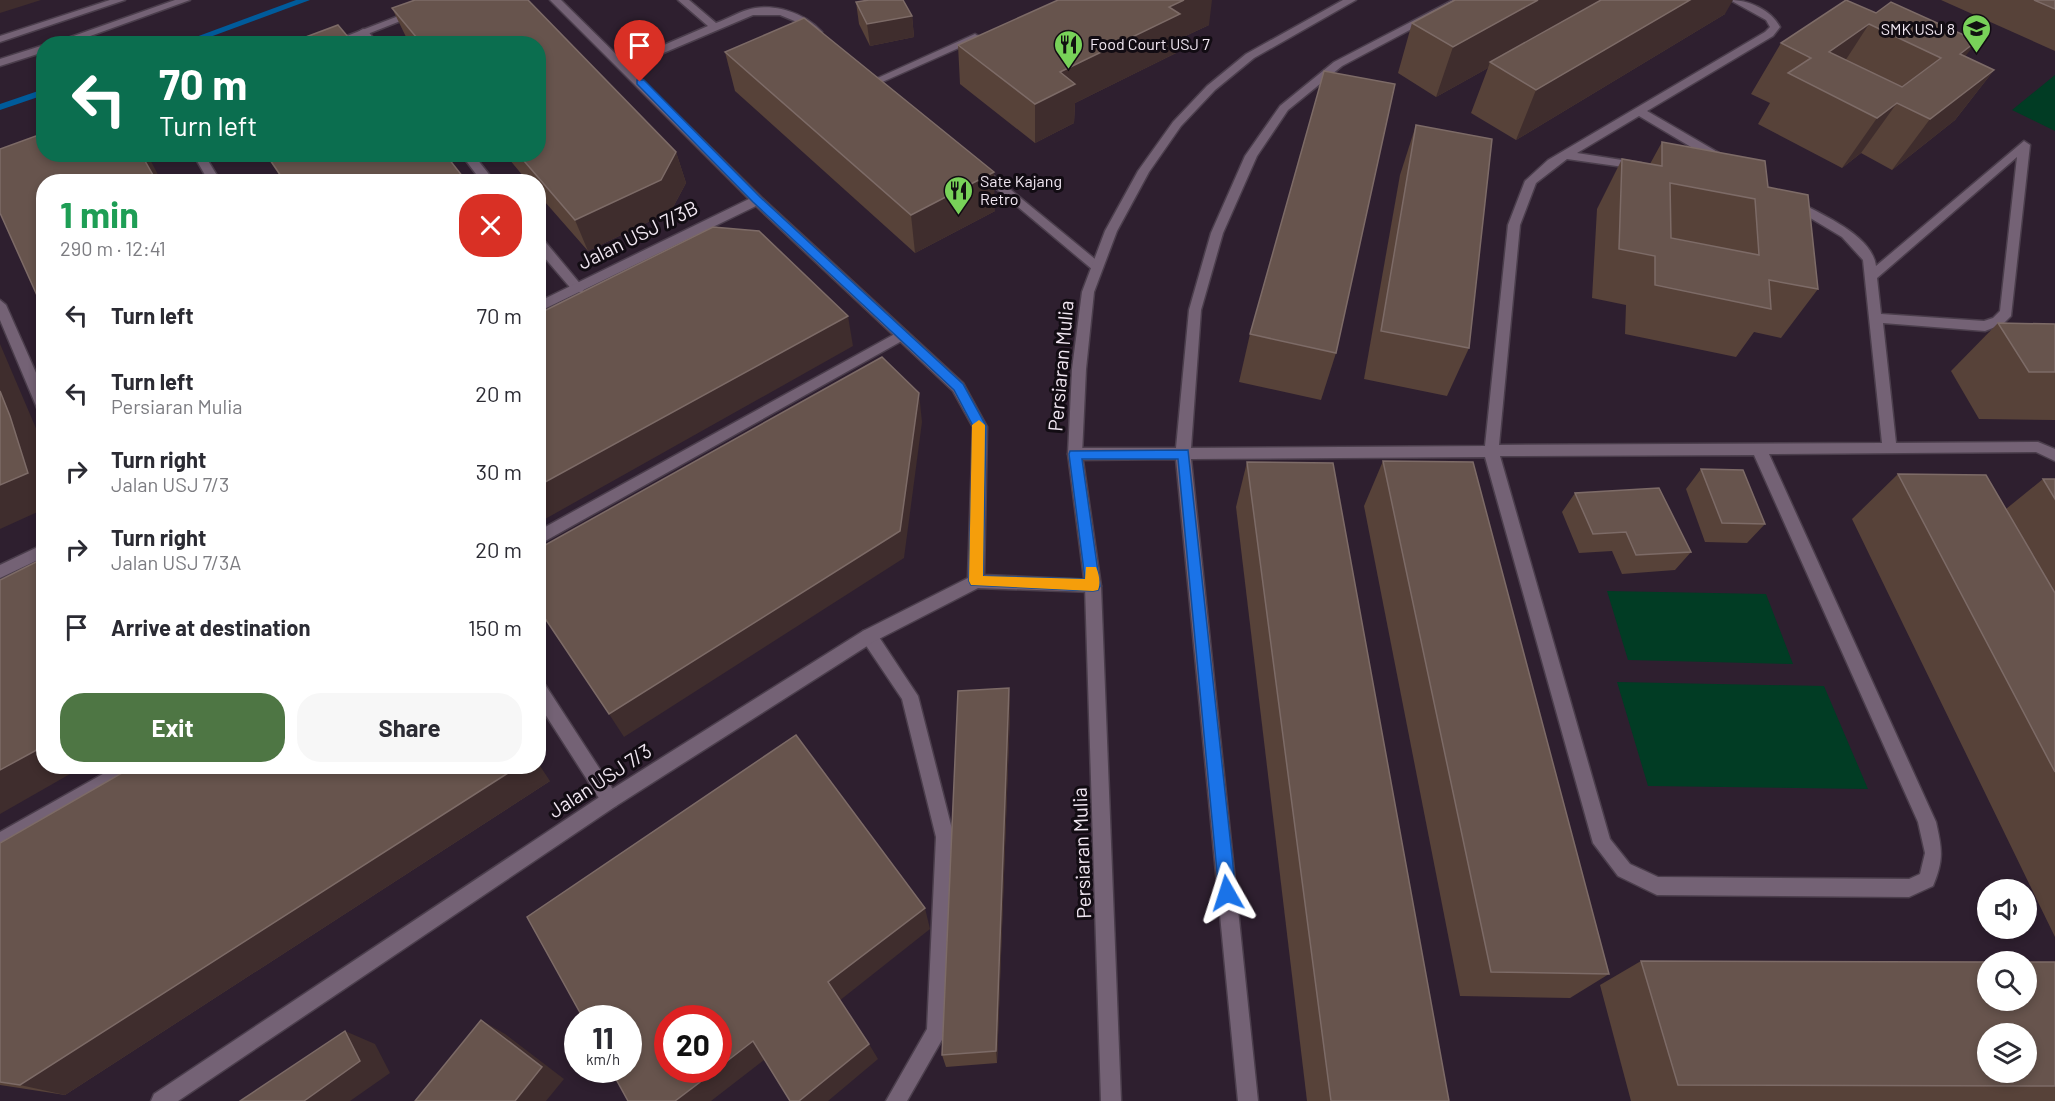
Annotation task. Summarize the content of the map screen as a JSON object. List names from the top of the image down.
{
  "streets": {
    "street": ["Jalan USJ 7/3B", "Persiaran Mulia", "Jalan USJ 7/3"]
  },
  "crossings": [
    ["Persiaran Mulia", "Jalan USJ 7/3"]
  ],
  "places": {
    "school or university": ["SMK USJ 8"],
    "restaurant": ["Food Court USJ 7", "Sate Kajang Retro"]
  },
  "page": {
    "turn": ["70 m", "Turn left"],
    "heading": ["1 min", "290 m · 12:41"],
    "list": [
      {
        "name": "Turn left",
        "value": "70 m"
      },
      {
        "name": "Turn left",
        "note": "Persiaran Mulia",
        "value": "20 m"
      },
      {
        "name": "Turn right",
        "note": "Jalan USJ 7/3",
        "value": "30 m"
      },
      {
        "name": "Turn right",
        "note": "Jalan USJ 7/3A",
        "value": "20 m"
      },
      {
        "name": "Arrive at destination",
        "value": "150 m"
      }
    ],
    "buttons": ["Exit", "Share"],
    "speed": "11 km/h",
    "limit": "20"
  }
}
